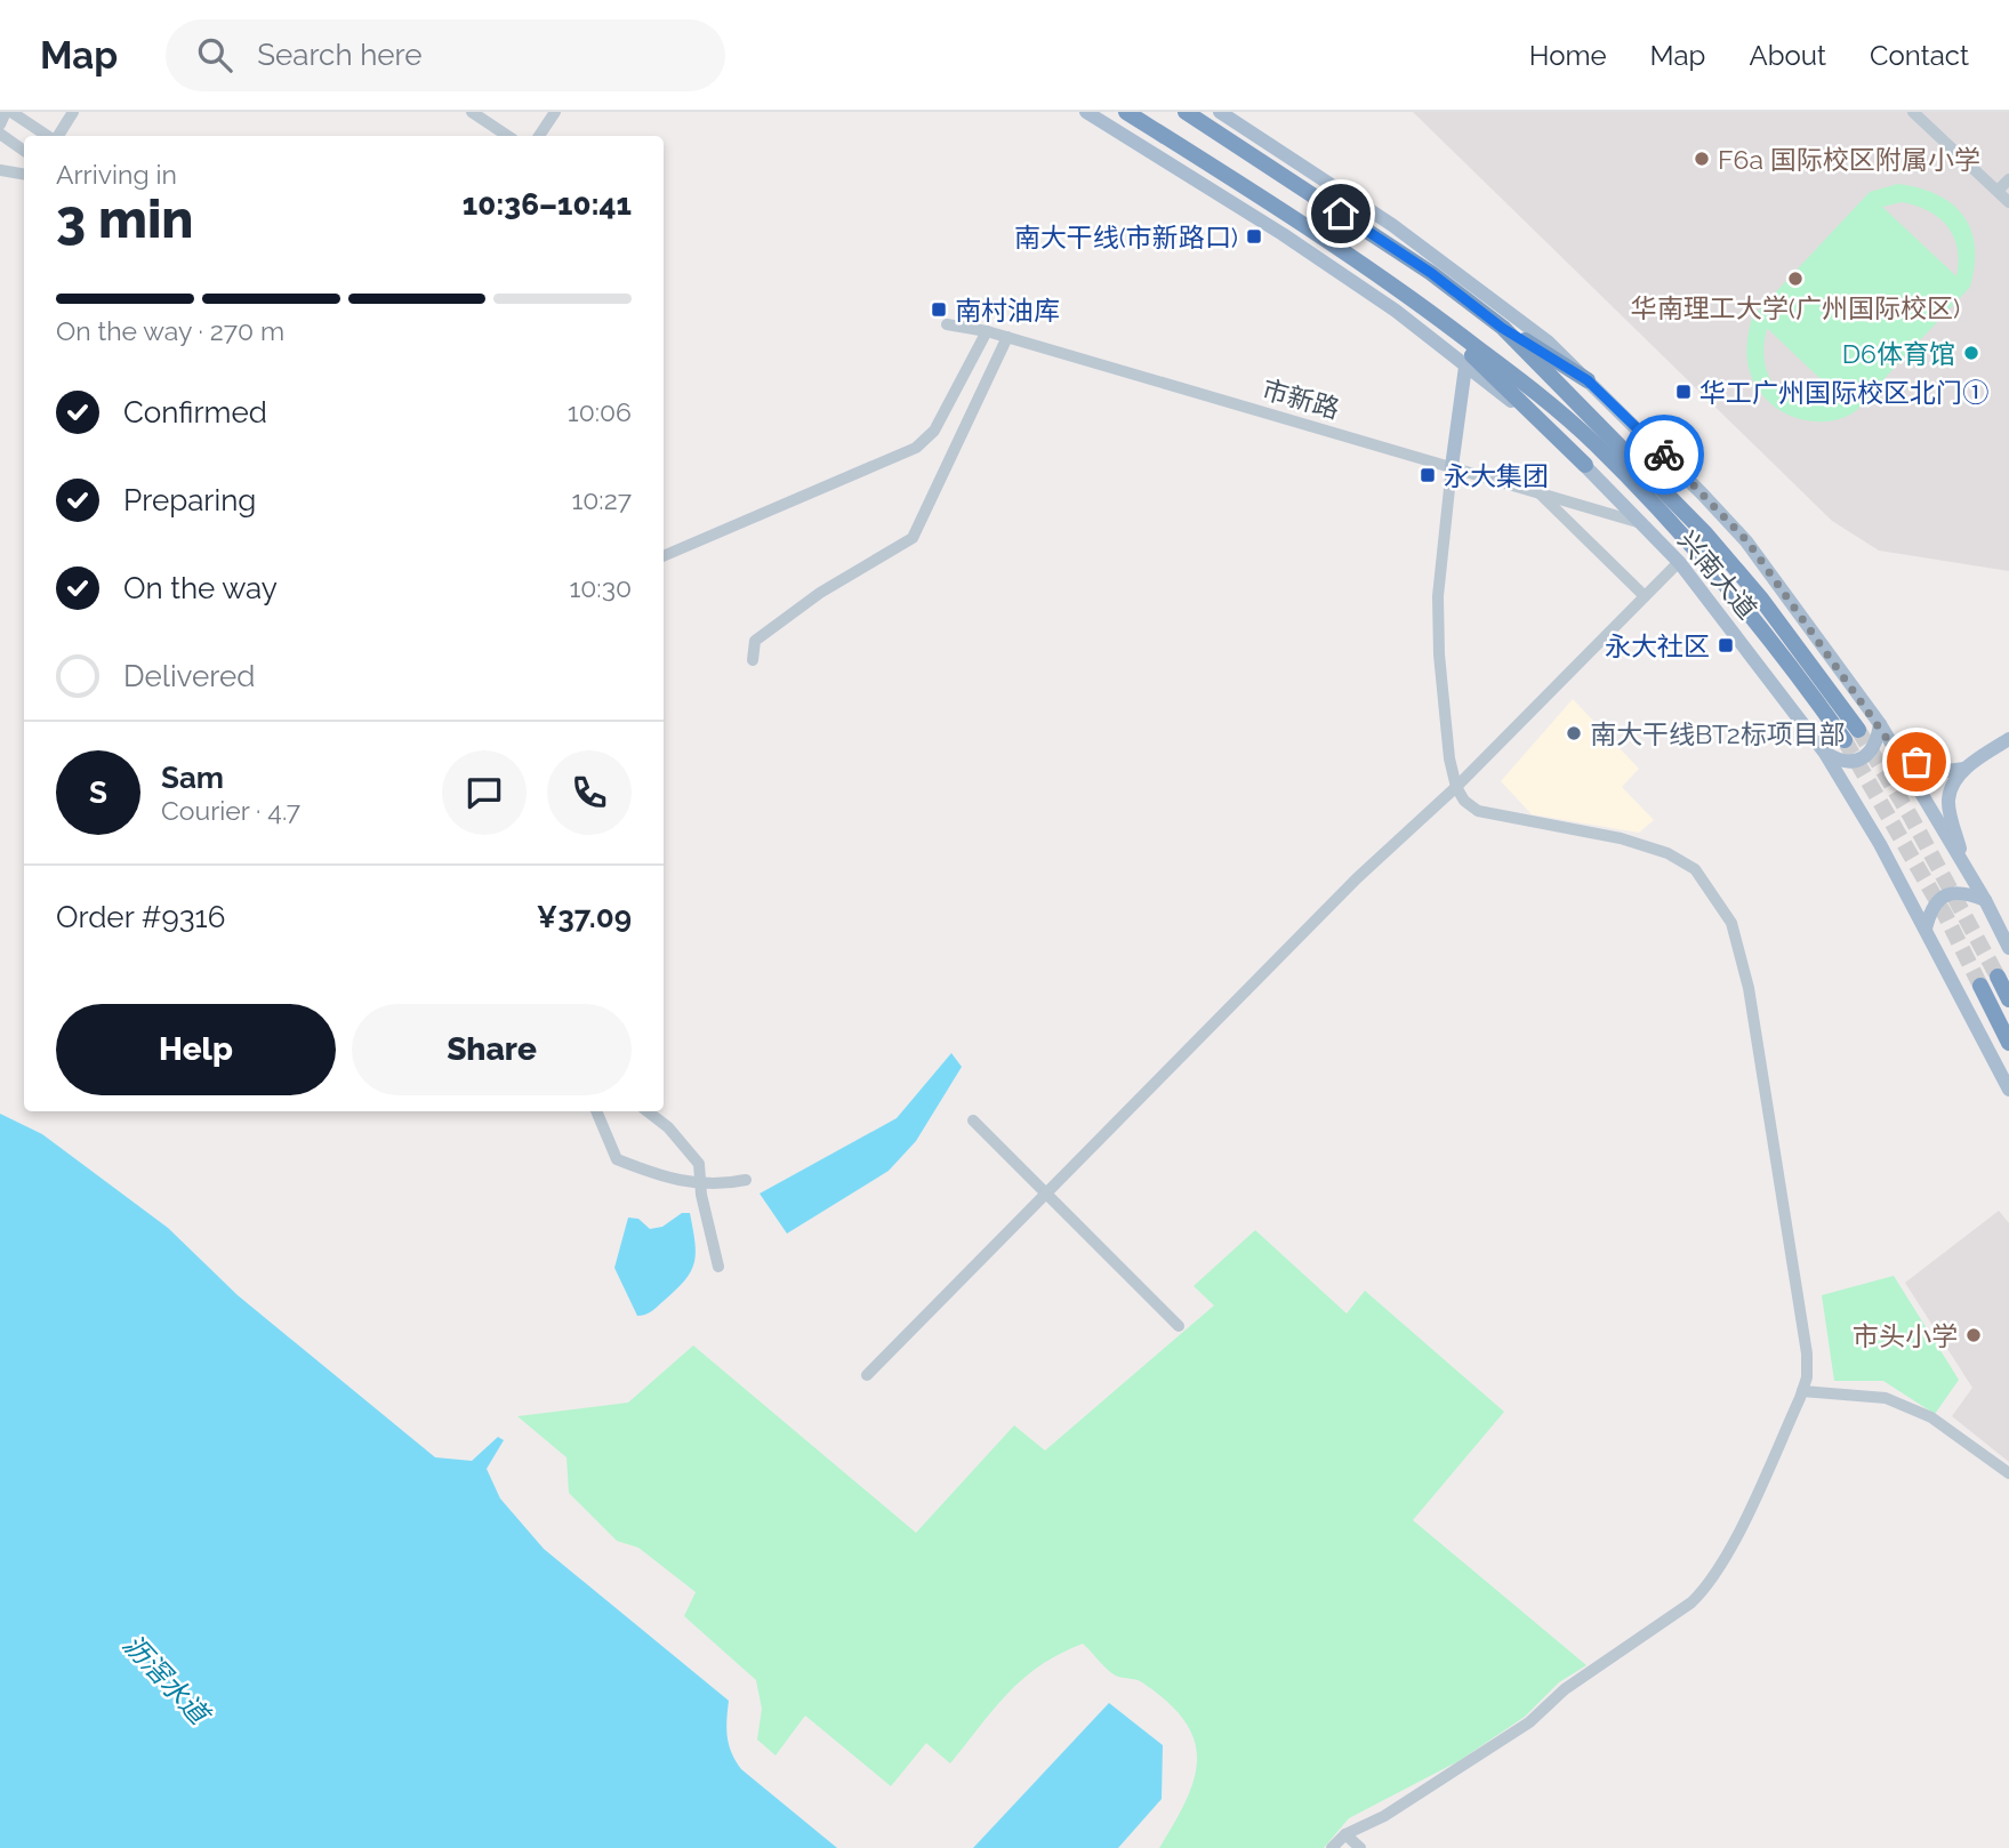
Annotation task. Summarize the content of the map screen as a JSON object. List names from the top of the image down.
{
  "streets": {
    "main road": ["兴南大道"],
    "street": ["市新路"]
  },
  "crossings": [
    ["市新路", "兴南大道"]
  ],
  "water": ["沥滘水道"],
  "places": {
    "other": [
      "F6a 国际校区附属小学",
      "华南理工大学(广州国际校区)",
      "D6体育馆",
      "南大干线BT2标项目部",
      "市头小学"
    ],
    "transit": [
      "南大干线(市新路口)",
      "南村油库",
      "华工广州国际校区北门①",
      "永大集团",
      "永大社区"
    ]
  },
  "page": {
    "header": "Map",
    "search": "Search here",
    "nav": [
      "Home",
      "Map",
      "About",
      "Contact"
    ],
    "heading": ["3 min", "Arriving in", "10:36–10:41"],
    "panel": [
      "Sam",
      "Courier · 4.7",
      "Order #9316",
      "¥37.09"
    ],
    "bar": "On the way · 270 m",
    "list": [
      ["Confirmed", "10:06"],
      ["Preparing", "10:27"],
      ["On the way", "10:30"],
      "Delivered"
    ],
    "round": "S",
    "buttons": ["Help", "Share"]
  }
}
